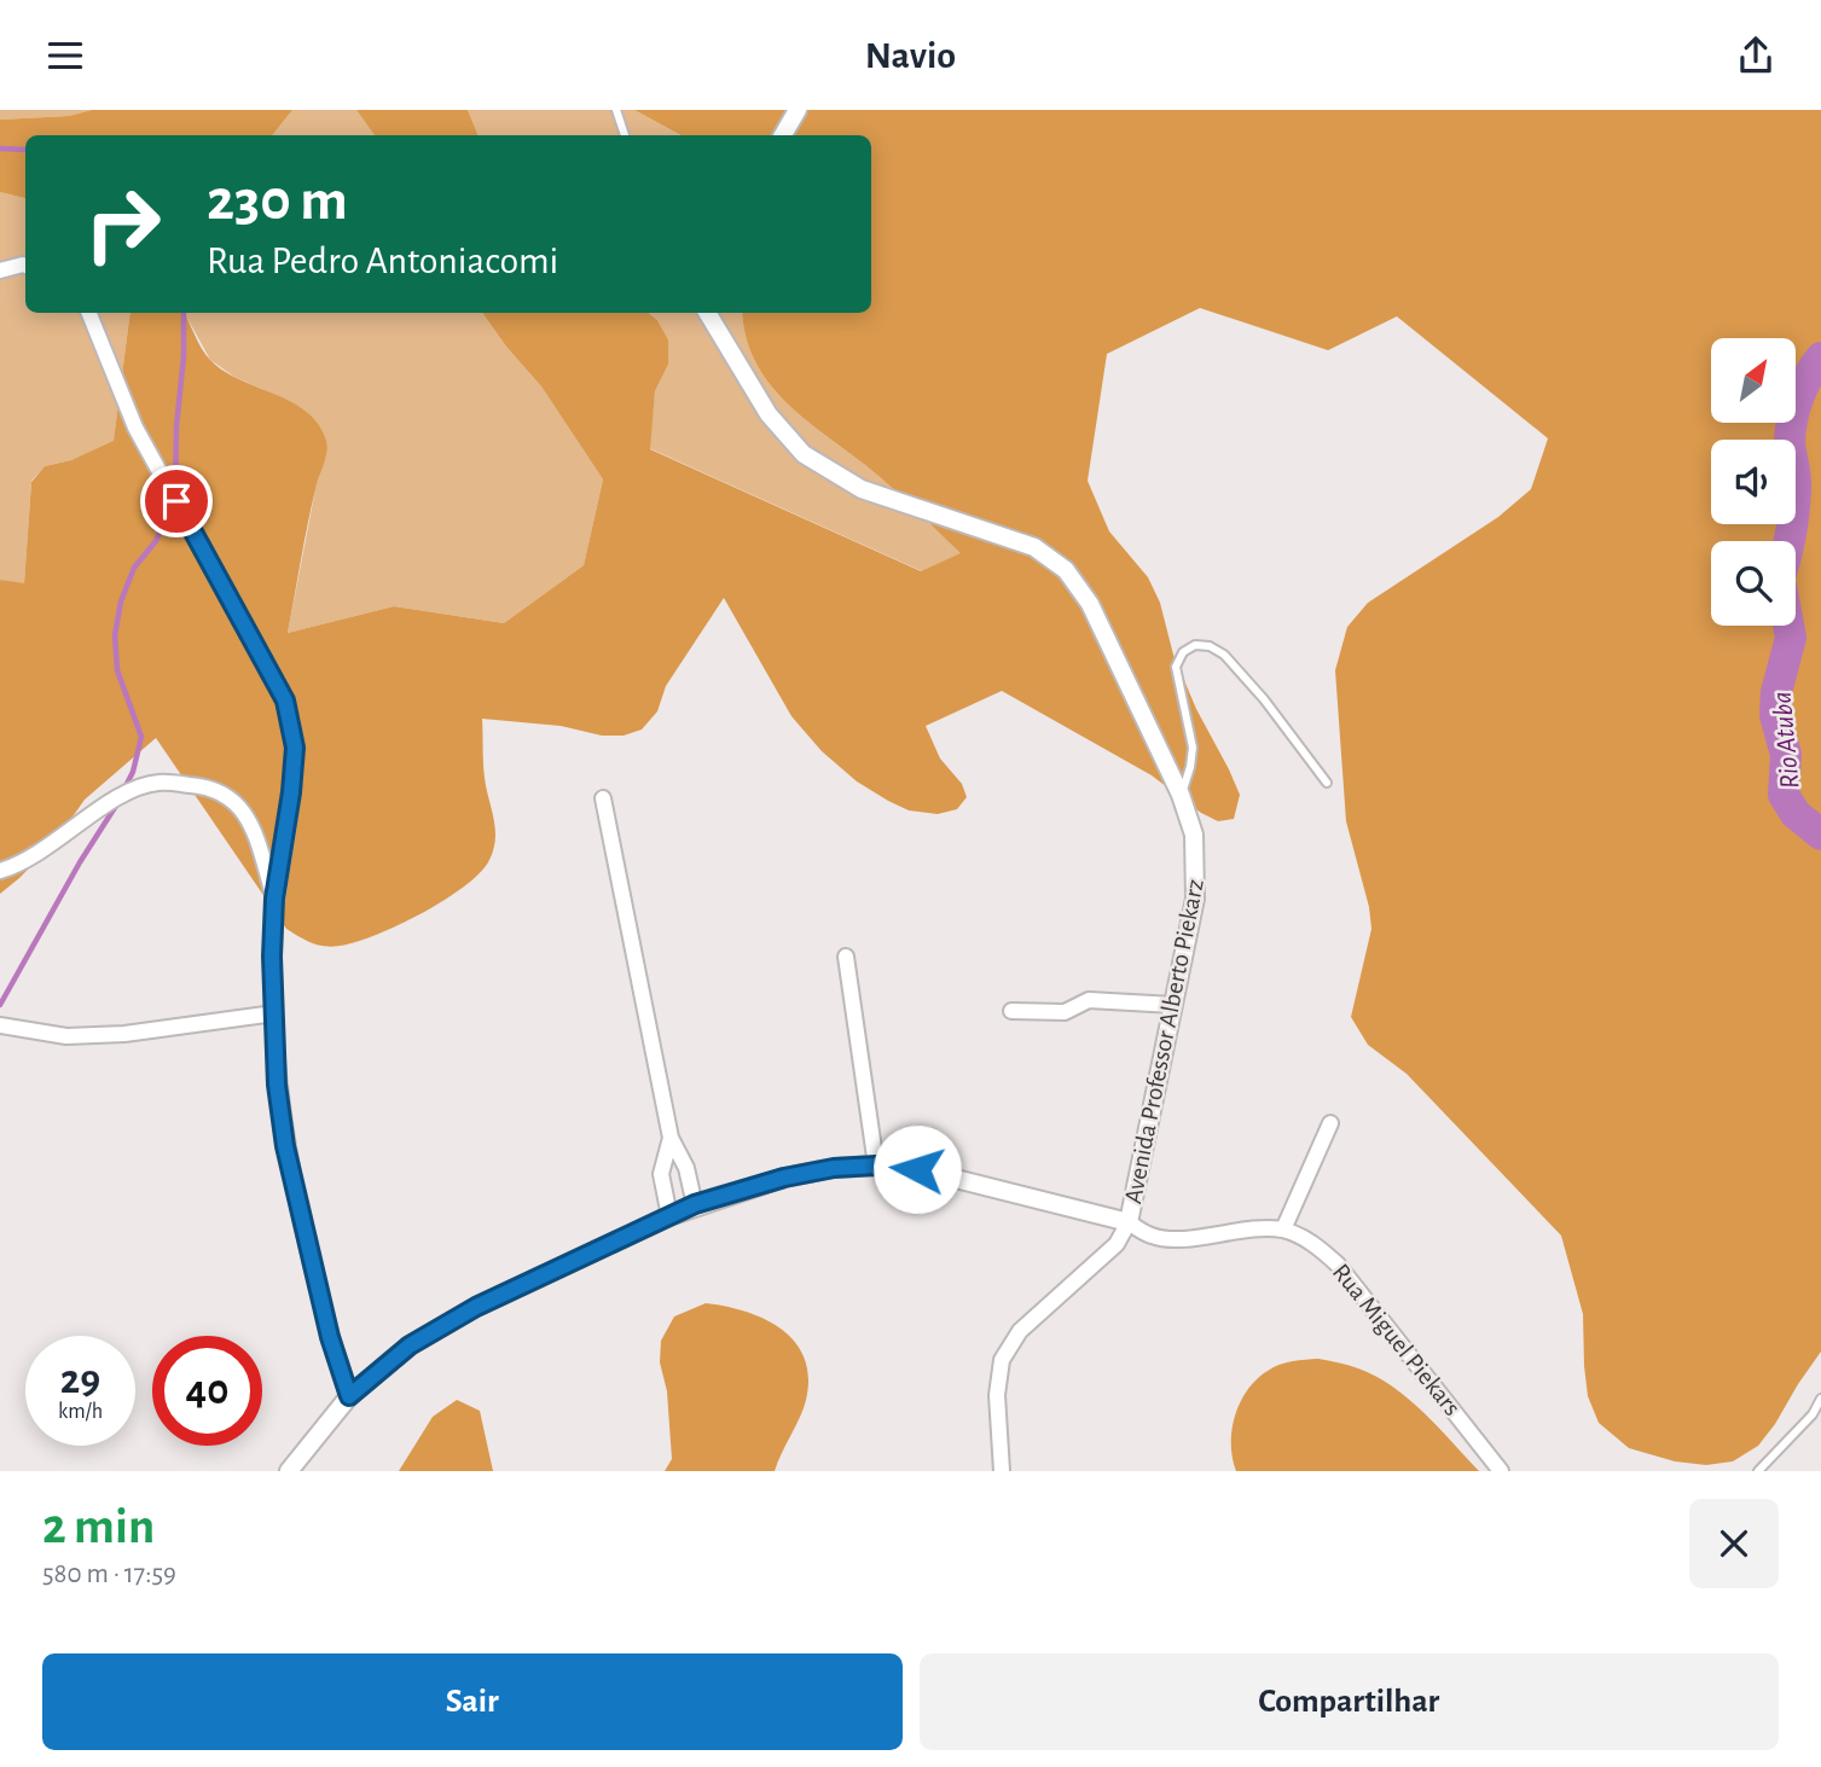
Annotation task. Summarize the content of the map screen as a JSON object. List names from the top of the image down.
{
  "streets": {
    "street": ["Avenida Professor Alberto Piekarz", "Rua Miguel Piekars"]
  },
  "crossings": [
    ["Avenida Professor Alberto Piekarz", "Rua Miguel Piekars"]
  ],
  "water": ["Rio Atuba"],
  "north": "top right",
  "page": {
    "header": "Navio",
    "turn": ["230 m", "Rua Pedro Antoniacomi"],
    "speed": "29 km/h",
    "limit": "40",
    "heading": ["2 min", "580 m · 17:59"],
    "buttons": ["Sair", "Compartilhar"]
  }
}
